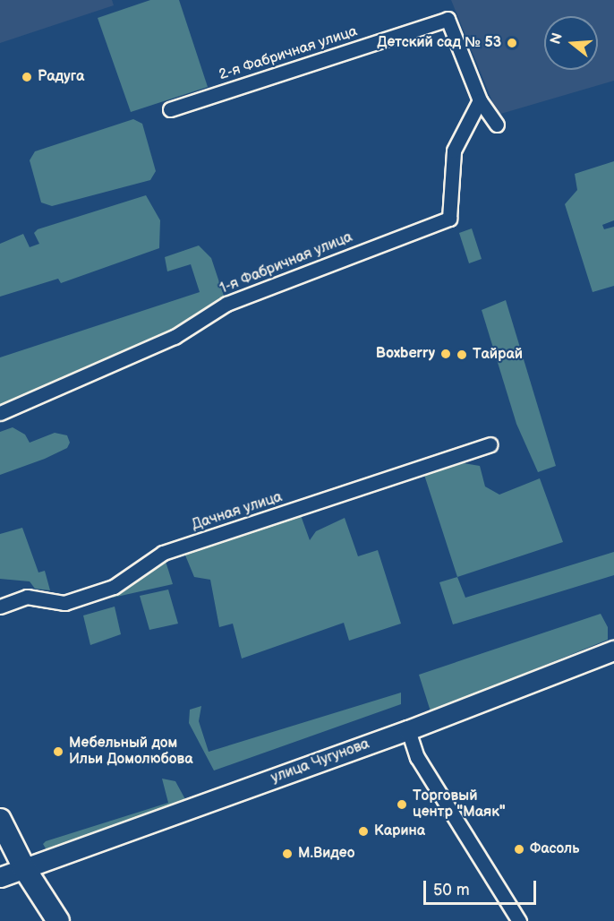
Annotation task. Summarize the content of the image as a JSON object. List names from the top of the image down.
{
  "streets": {
    "main road": ["улица Чугунова"],
    "street": ["2-я Фабричная улица", "1-я Фабричная улица", "Дачная улица"]
  },
  "crossings": [
    ["2-я Фабричная улица", "1-я Фабричная улица"]
  ],
  "places": [
    "Детский сад № 53",
    "Радуга",
    "Boxberry",
    "Тайрай",
    "Мебельный дом Ильи Домолюбова",
    "Торговый центр \"Маяк\"",
    "Карина",
    "Фасоль",
    "М.Видео"
  ],
  "scale_bar": "50 m",
  "north": "left"
}
